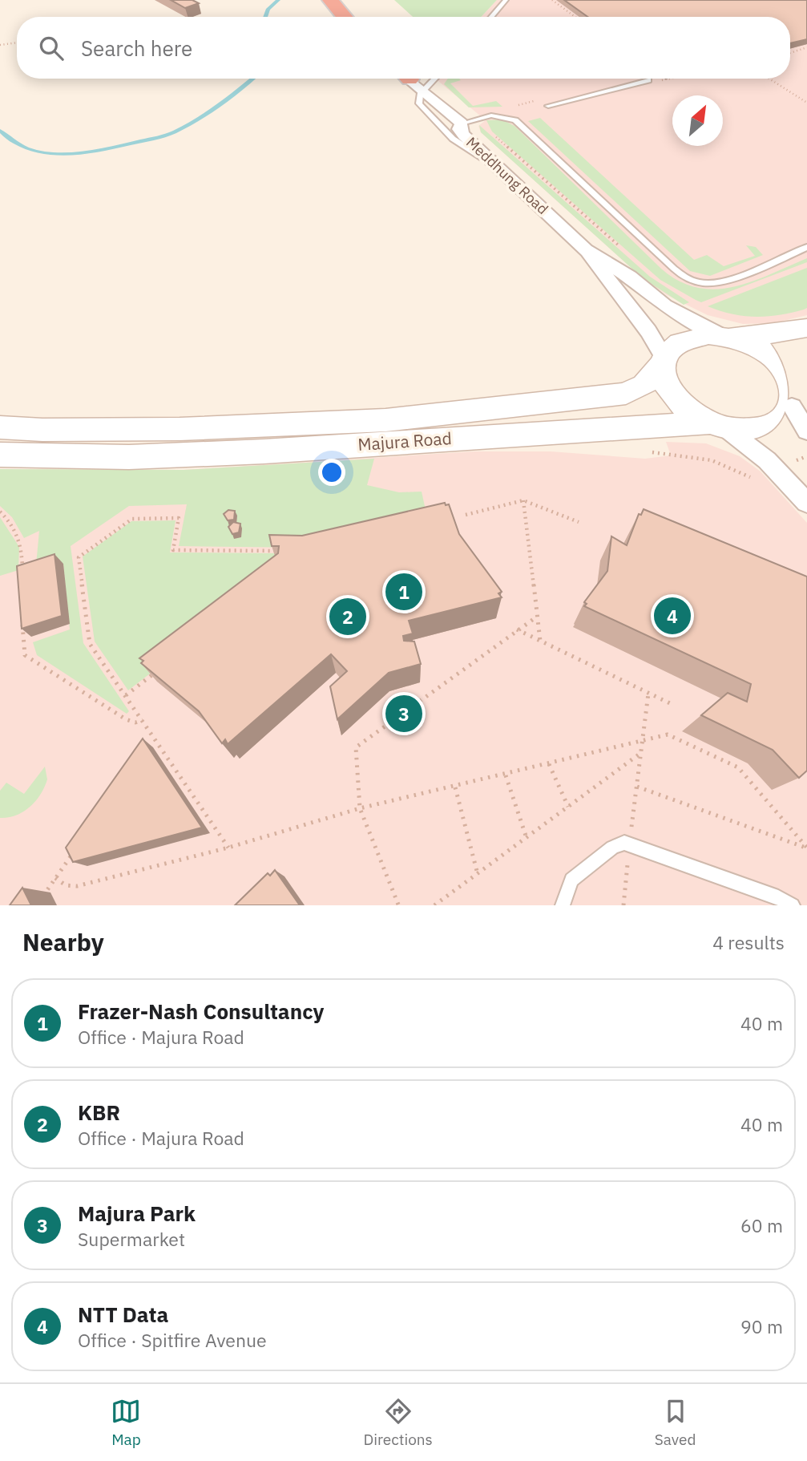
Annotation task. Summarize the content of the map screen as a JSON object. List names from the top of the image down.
{
  "streets": {
    "main road": ["Majura Road"],
    "street": ["Meddhung Road"]
  },
  "crossings": [
    ["Meddhung Road", "Majura Road"]
  ],
  "north": "top right",
  "page": {
    "search": "Search here",
    "pins": [
      "1",
      "4",
      "2",
      "3"
    ],
    "heading": ["Nearby", "4 results"],
    "list": [
      {
        "mark": "1",
        "name": "Frazer-Nash Consultancy",
        "note": "Office · Majura Road",
        "value": "40 m"
      },
      {
        "mark": "2",
        "name": "KBR",
        "note": "Office · Majura Road",
        "value": "40 m"
      },
      {
        "mark": "3",
        "name": "Majura Park",
        "note": "Supermarket",
        "value": "60 m"
      },
      {
        "mark": "4",
        "name": "NTT Data",
        "note": "Office · Spitfire Avenue",
        "value": "90 m"
      }
    ],
    "nav": ["Map", "Directions", "Saved"]
  }
}
